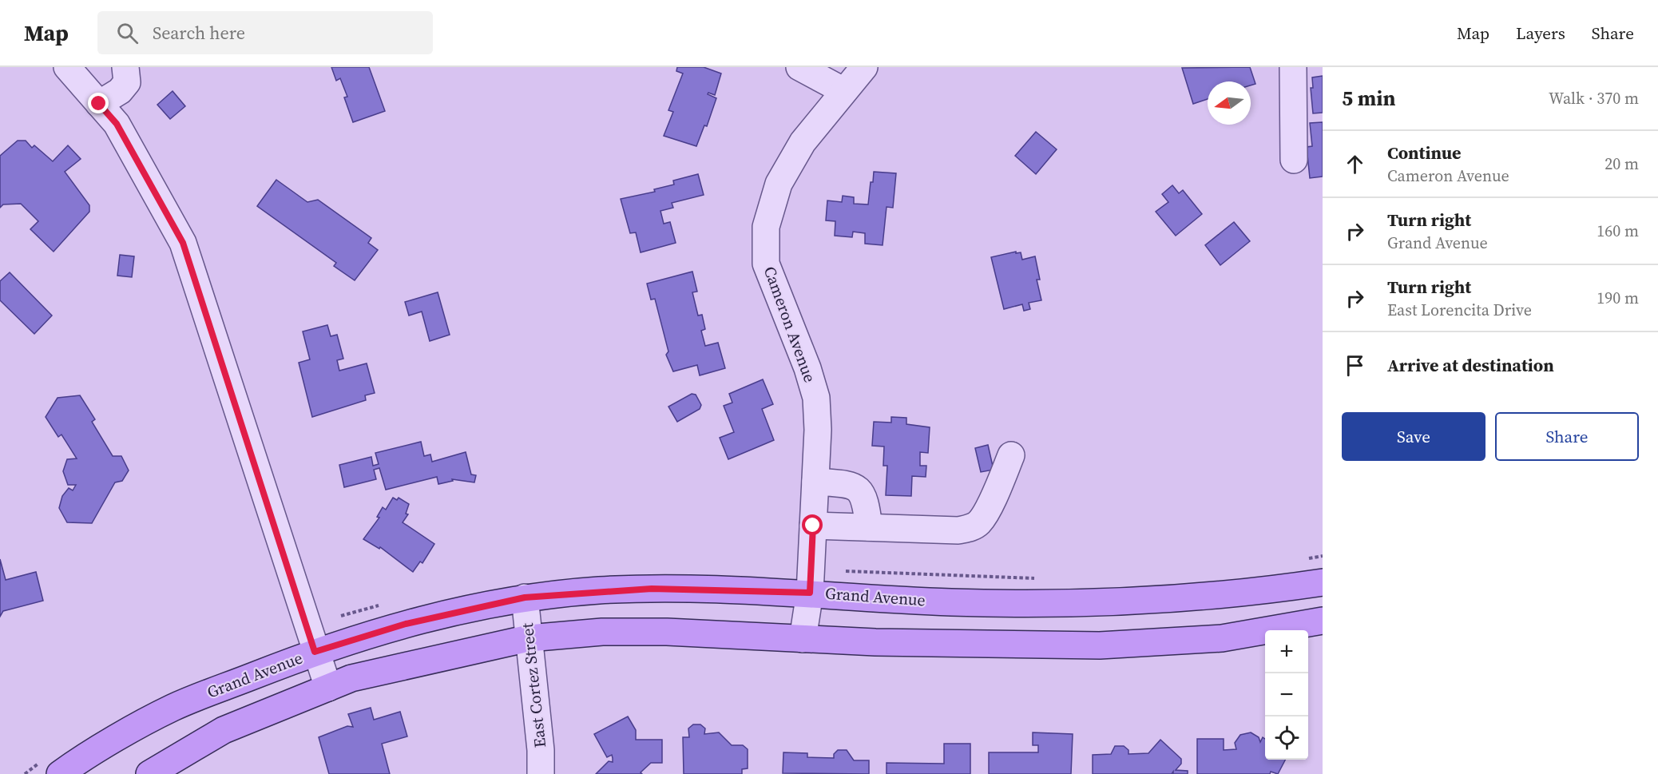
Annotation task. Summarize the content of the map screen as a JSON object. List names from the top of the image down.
{
  "streets": {
    "main road": ["Grand Avenue"],
    "street": ["Cameron Avenue", "East Cortez Street"]
  },
  "crossings": [
    ["Cameron Avenue", "Grand Avenue"],
    ["Grand Avenue", "East Cortez Street"]
  ],
  "north": "left",
  "page": {
    "header": "Map",
    "search": "Search here",
    "nav": ["Map", "Layers", "Share"],
    "heading": ["5 min", "Walk · 370 m"],
    "list": [
      ["Continue", "Cameron Avenue", "20 m"],
      ["Turn right", "Grand Avenue", "160 m"],
      ["Turn right", "East Lorencita Drive", "190 m"],
      "Arrive at destination"
    ],
    "buttons": ["Save", "Share"],
    "map_buttons": ["+", "−"]
  }
}
